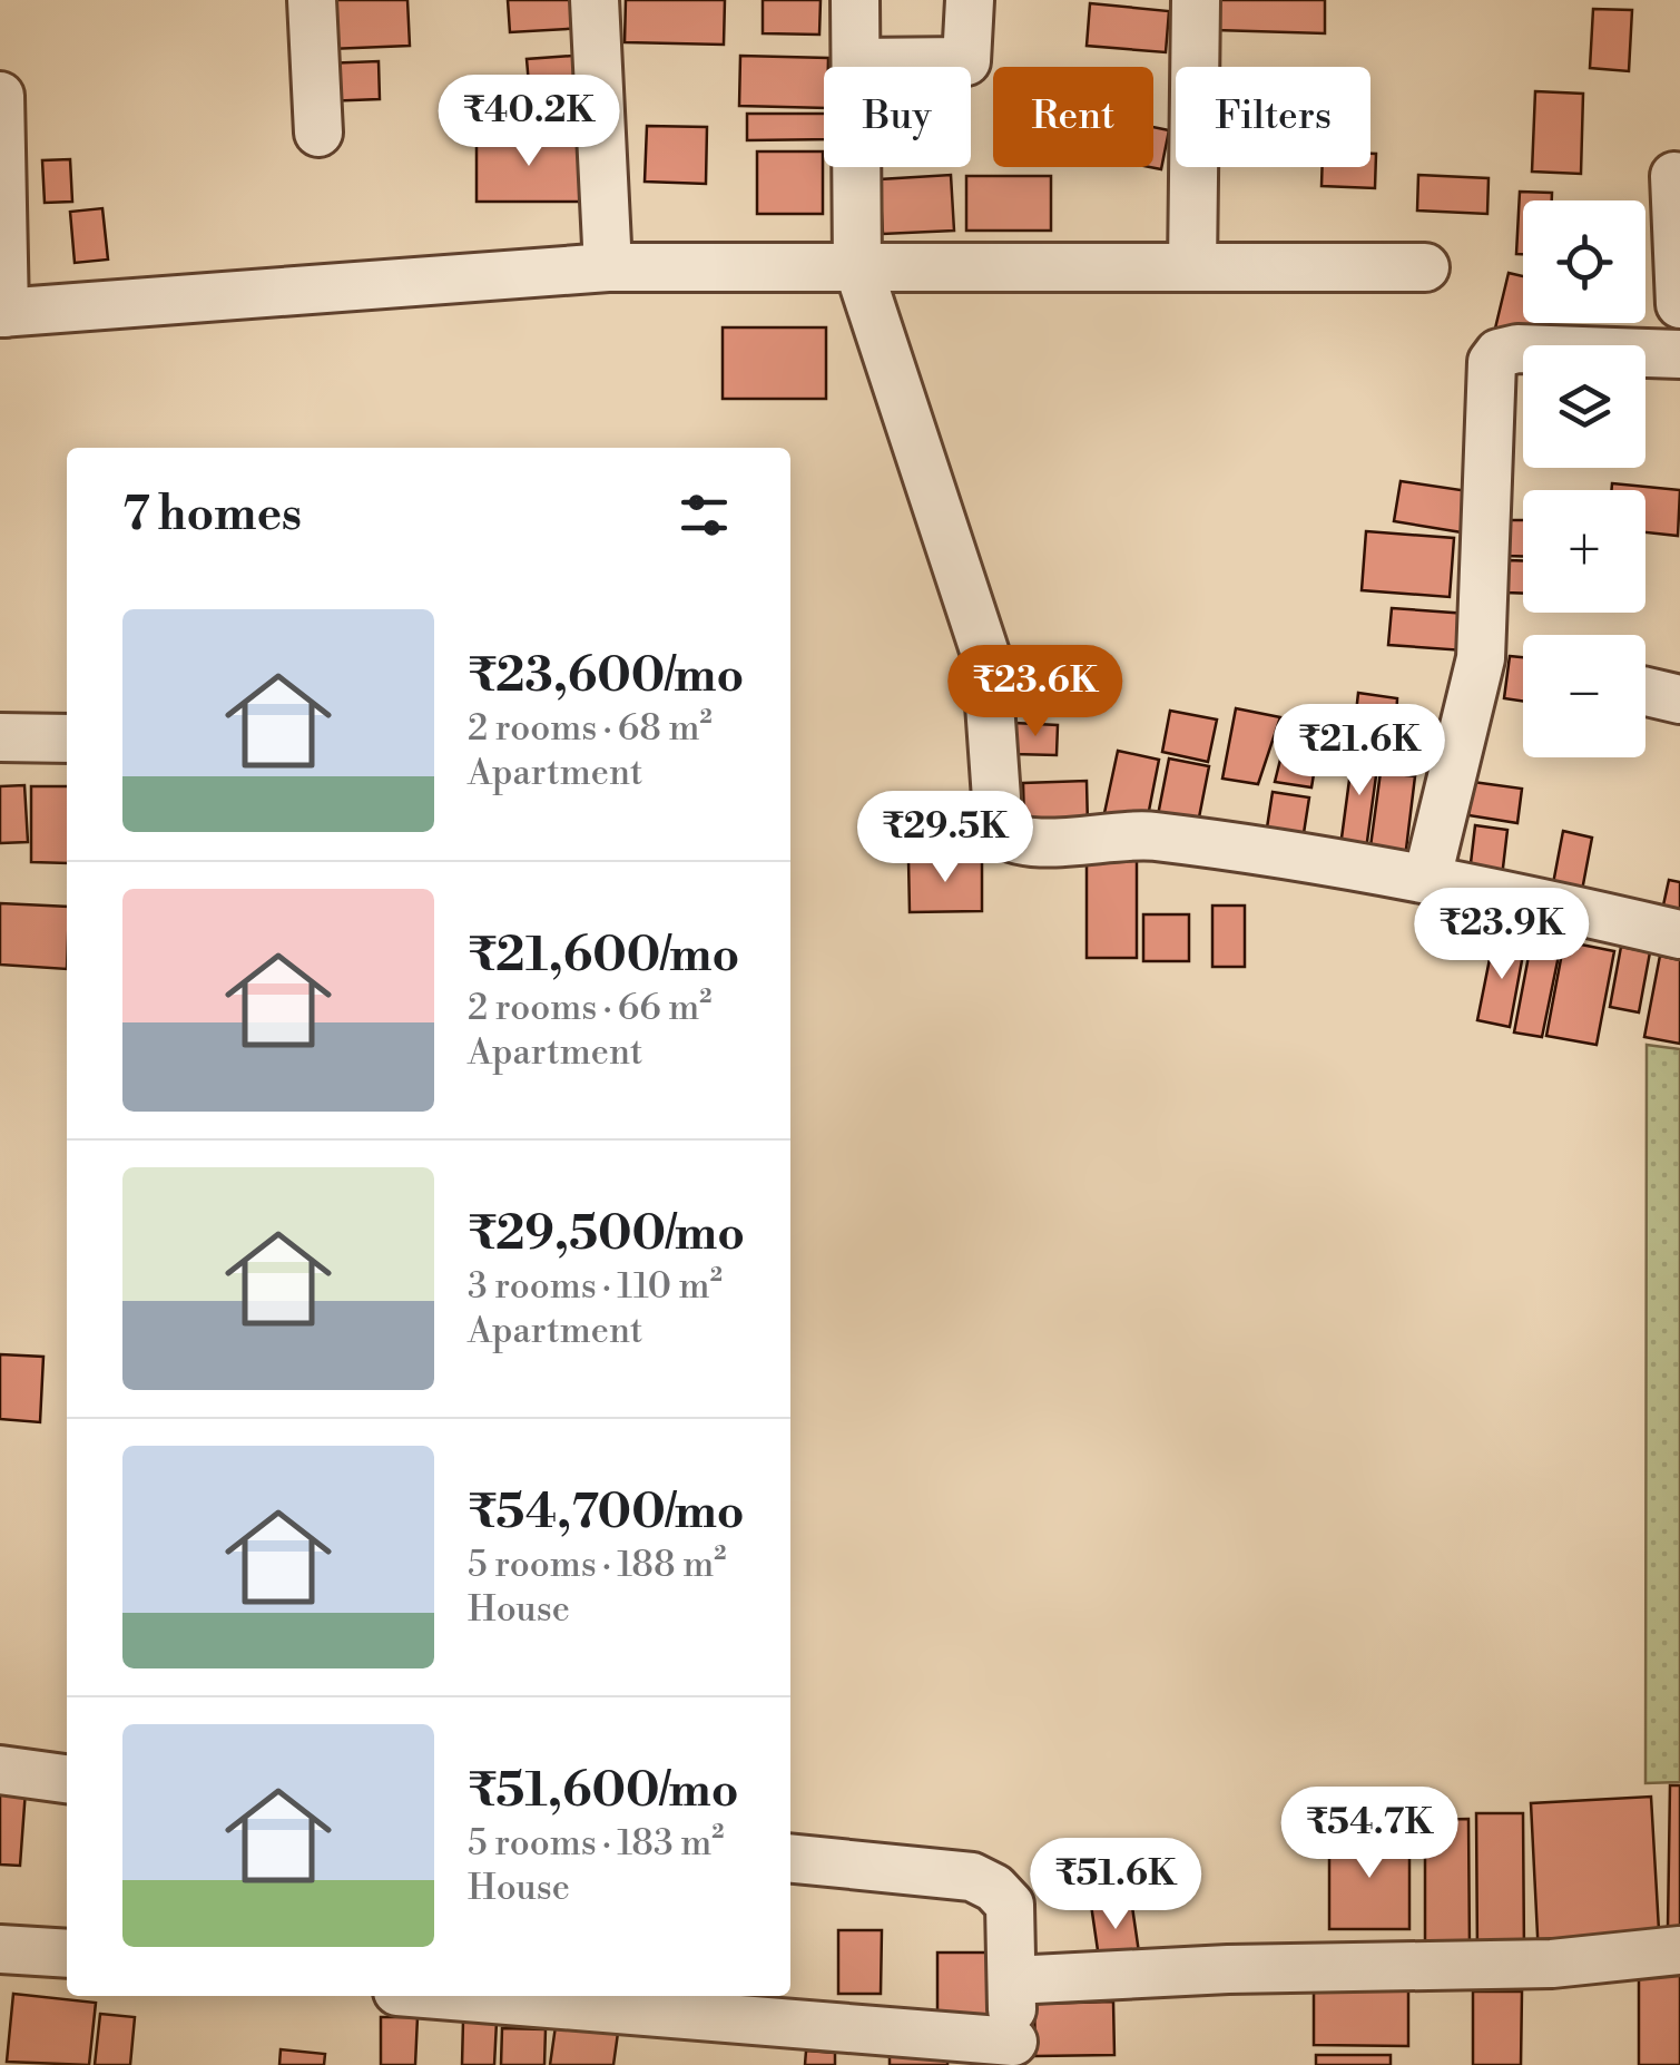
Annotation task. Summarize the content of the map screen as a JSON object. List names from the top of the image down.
{
  "page": {
    "chip": ["Buy", "Rent", "Filters"],
    "price": [
      "₹40.2K",
      "₹23.6K",
      "₹21.6K",
      "₹29.5K",
      "₹23.9K",
      "₹54.7K",
      "₹51.6K"
    ],
    "map_buttons": ["+", "−"],
    "heading": "7 homes",
    "list": [
      {
        "name": "₹23,600/mo",
        "note": "2 rooms · 68 m² · Apartment"
      },
      {
        "name": "₹21,600/mo",
        "note": "2 rooms · 66 m² · Apartment"
      },
      {
        "name": "₹29,500/mo",
        "note": "3 rooms · 110 m² · Apartment"
      },
      {
        "name": "₹54,700/mo",
        "note": "5 rooms · 188 m² · House"
      },
      {
        "name": "₹51,600/mo",
        "note": "5 rooms · 183 m² · House"
      }
    ]
  }
}
